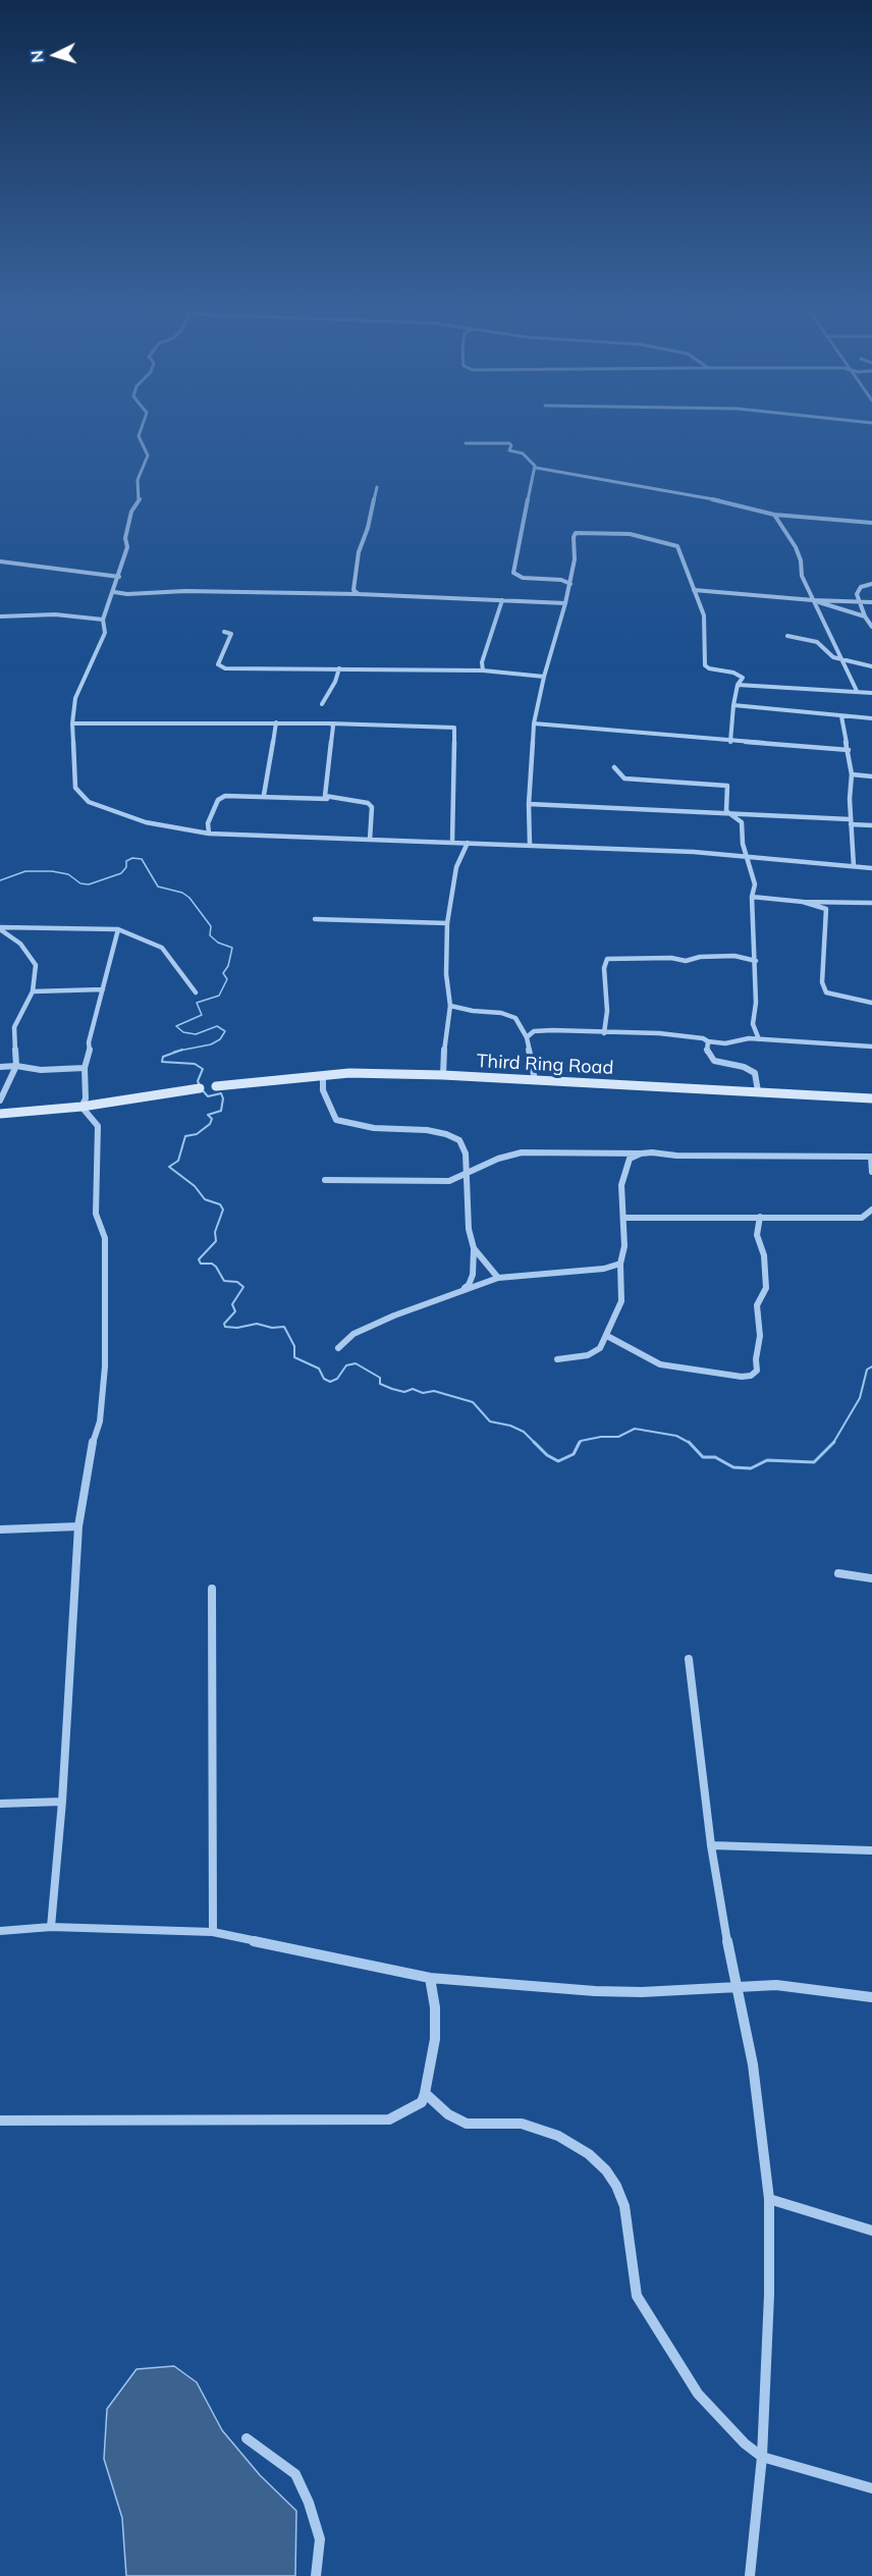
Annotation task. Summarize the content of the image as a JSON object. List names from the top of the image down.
{
  "streets": {
    "street": ["Third Ring Road"]
  },
  "north": "left"
}
